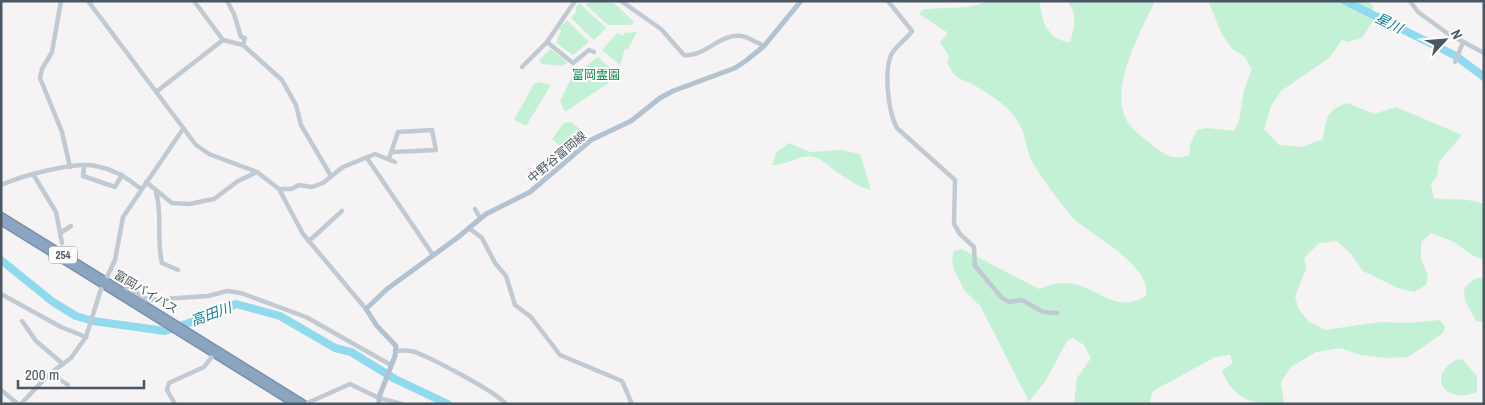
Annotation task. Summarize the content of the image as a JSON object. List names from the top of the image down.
{
  "streets": {
    "highway": ["254", "富岡バイパス"],
    "main road": ["中野谷富岡線"]
  },
  "water": ["星川", "高田川"],
  "parks": ["富岡霊園"],
  "scale_bar": "200 m",
  "north": "top right"
}
